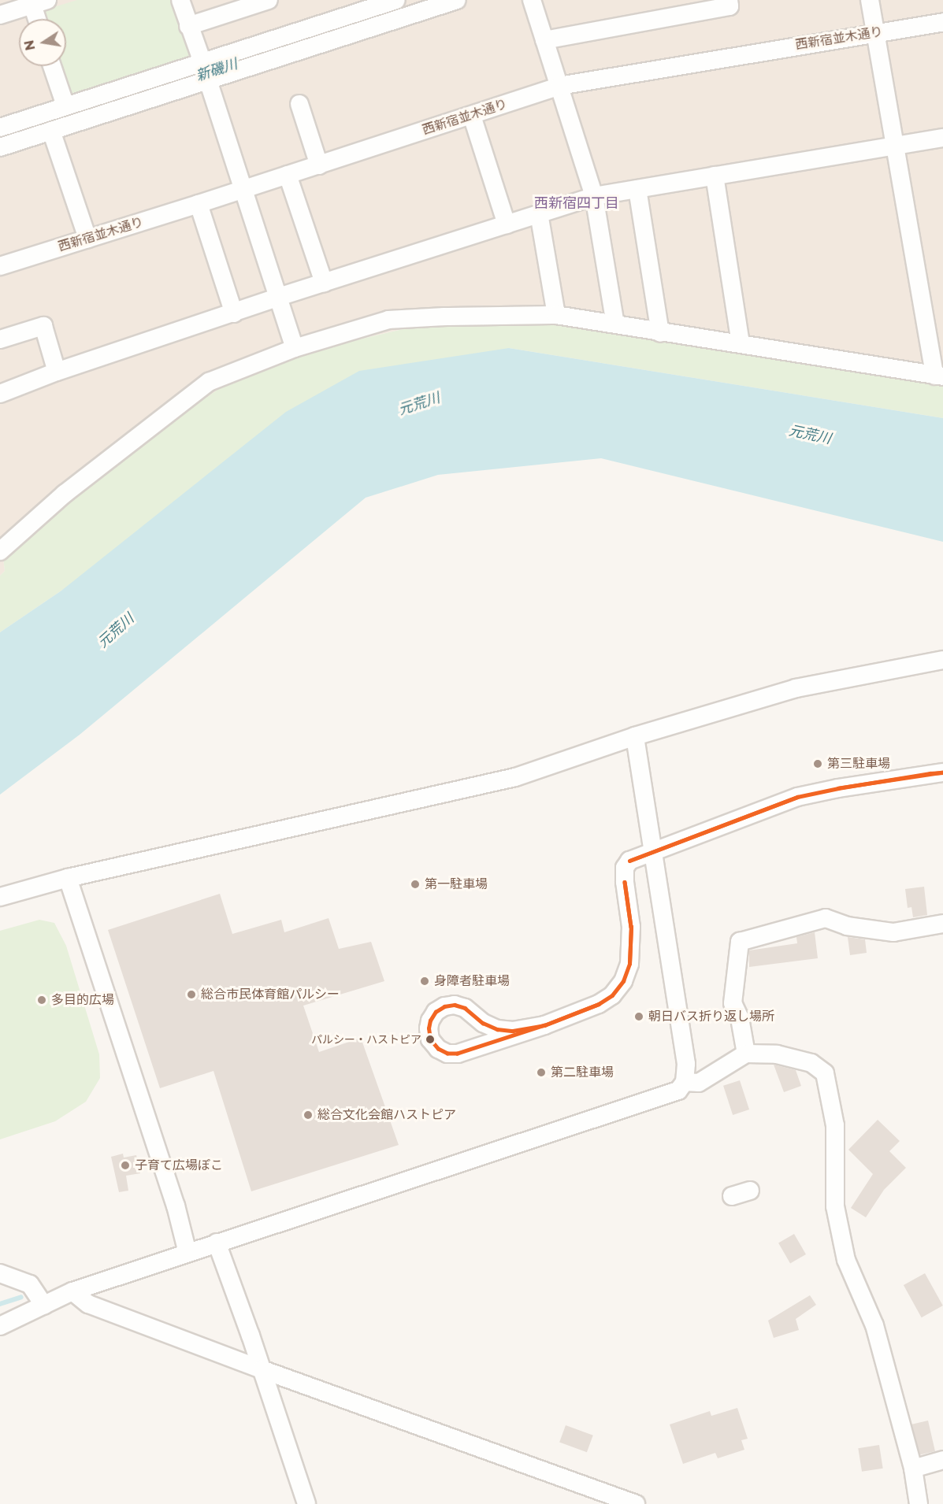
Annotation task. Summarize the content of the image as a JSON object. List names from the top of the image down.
{
  "streets": {
    "street": ["西新宿並木通り"]
  },
  "districts": ["西新宿四丁目"],
  "water": ["新磯川", "元荒川"],
  "places": [
    "第三駐車場",
    "第一駐車場",
    "身障者駐車場",
    "総合市民体育館パルシー",
    "多目的広場",
    "朝日バス折り返し場所",
    "パルシー・ハストピア",
    "第二駐車場",
    "総合文化会館ハストピア",
    "子育て広場ぽこ"
  ],
  "north": "left"
}
